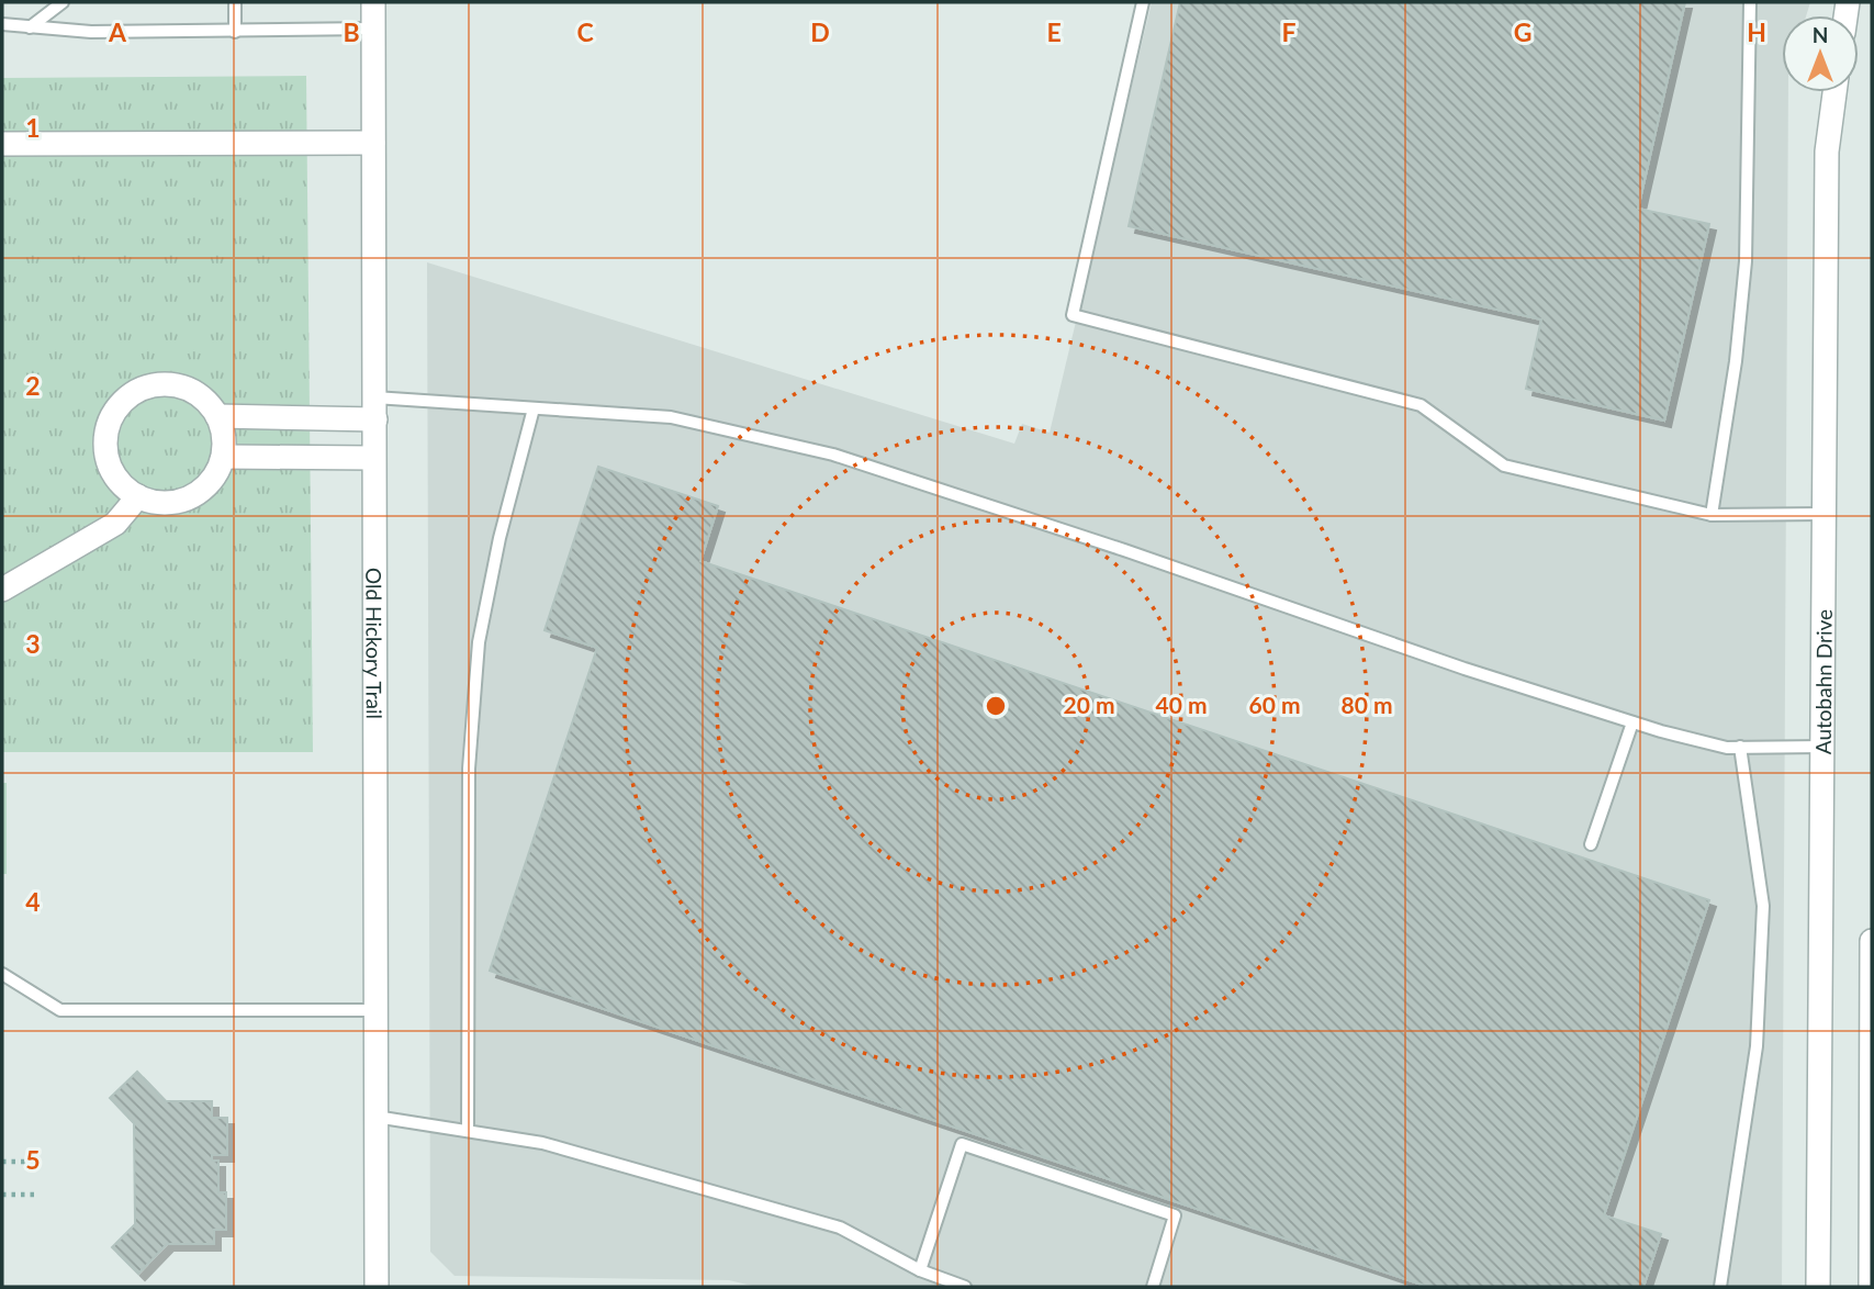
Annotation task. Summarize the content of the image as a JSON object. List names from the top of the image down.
{
  "streets": {
    "street": ["Old Hickory Trail", "Autobahn Drive"]
  },
  "north": "top",
  "grid": {
    "columns": [
      "A",
      "B",
      "C",
      "D",
      "E",
      "F",
      "G",
      "H"
    ],
    "rows": [
      "1",
      "2",
      "3",
      "4",
      "5"
    ]
  },
  "rings": [
    "20 m",
    "40 m",
    "60 m",
    "80 m"
  ]
}
